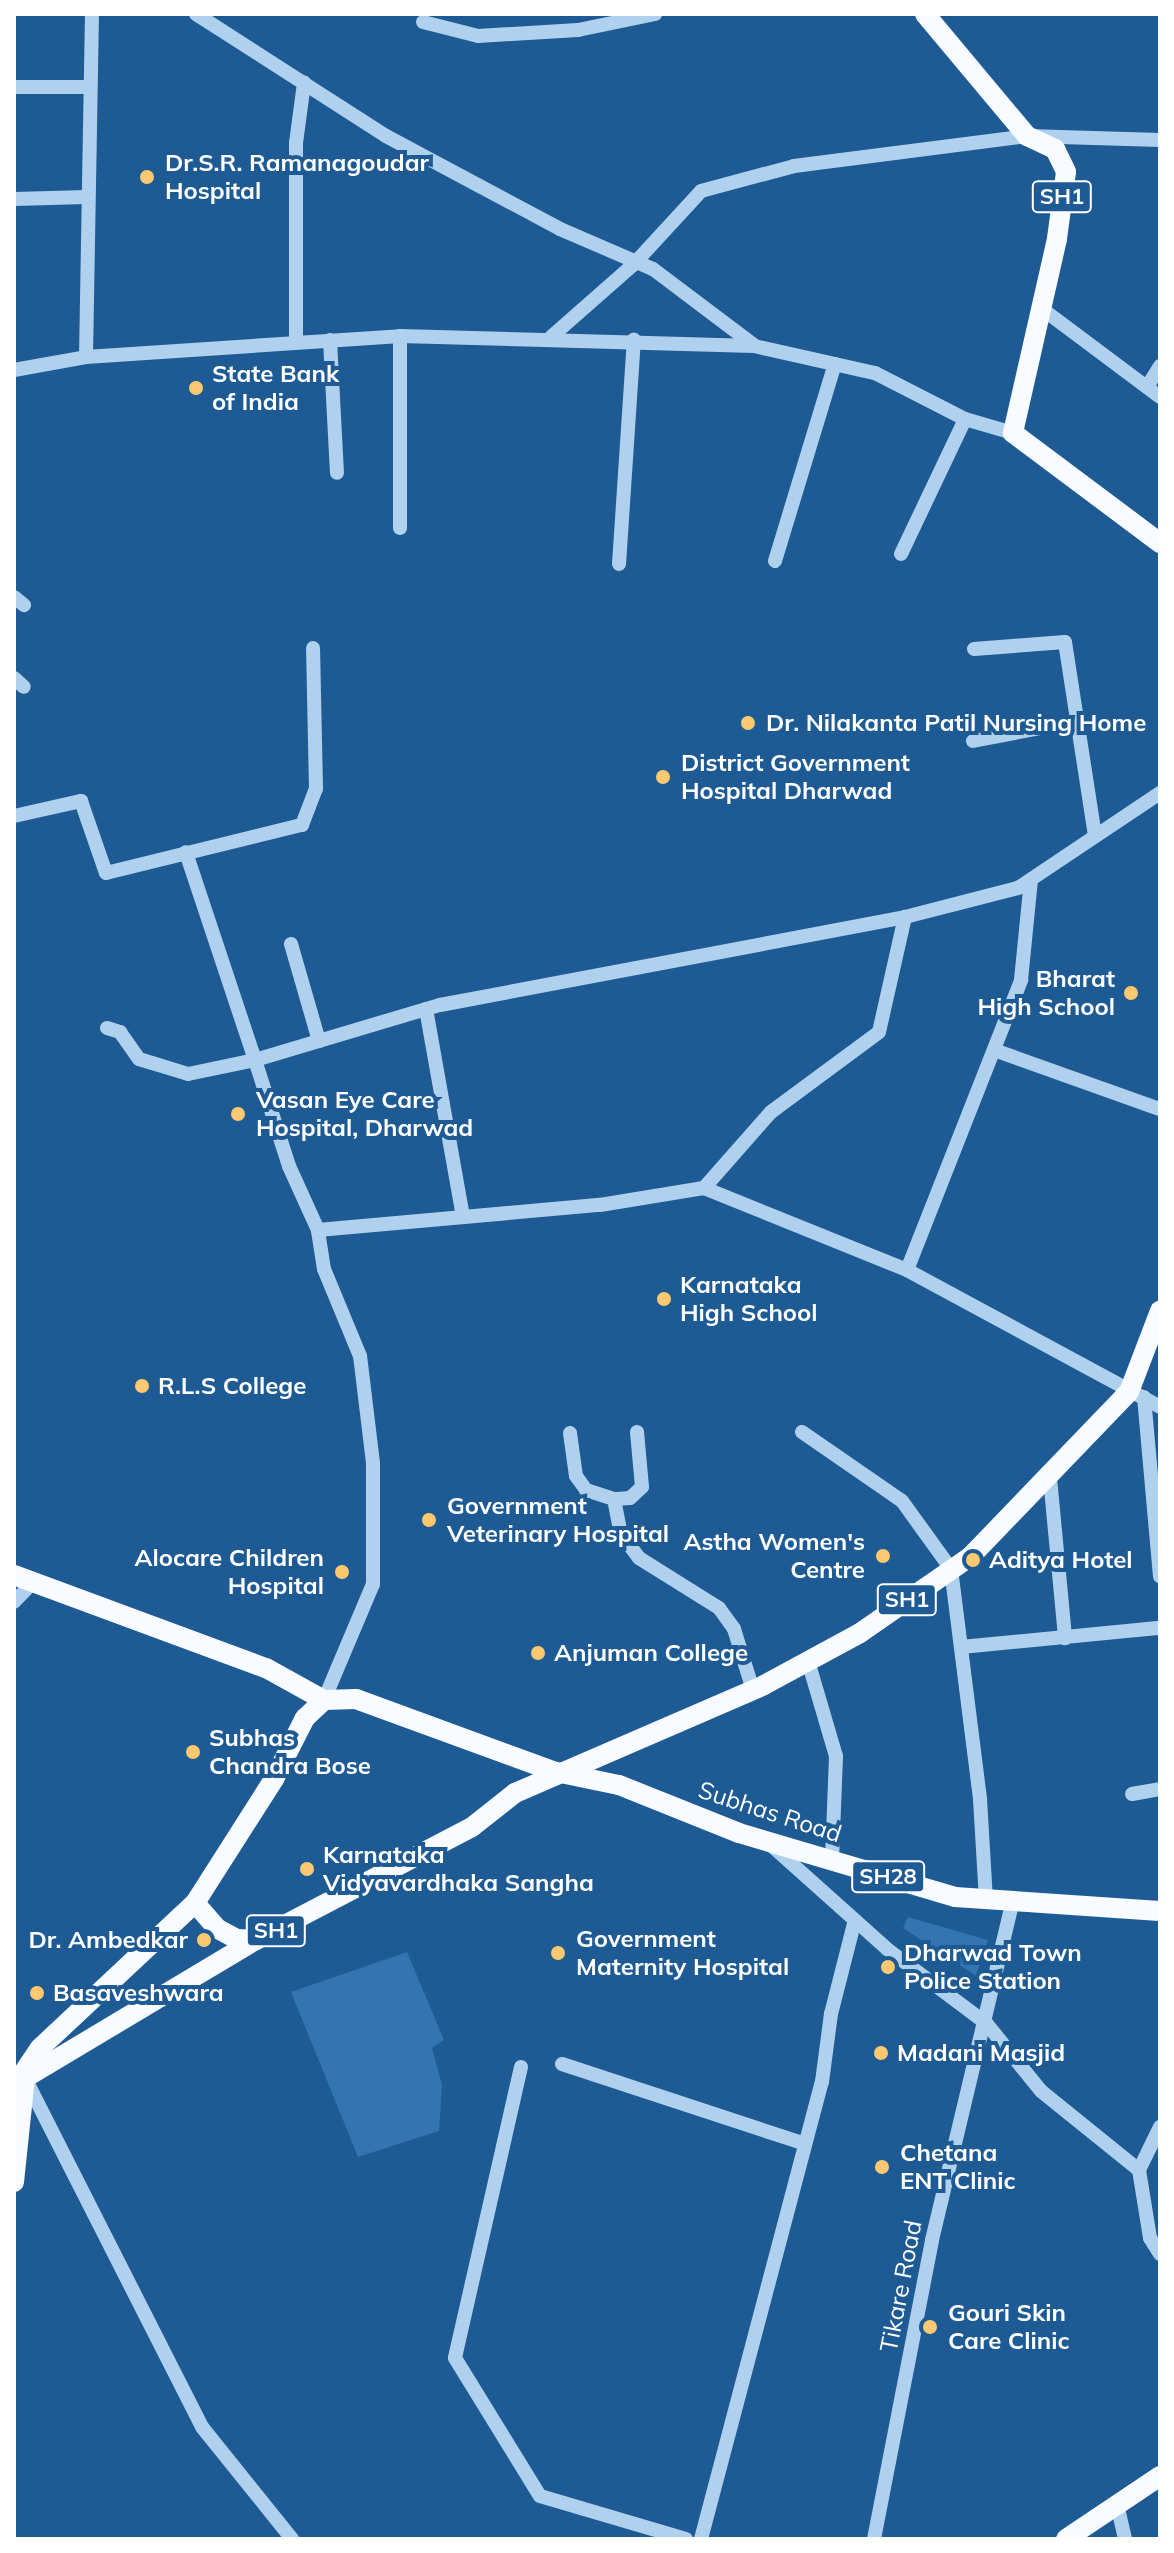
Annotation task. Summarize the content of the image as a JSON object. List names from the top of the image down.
{
  "streets": {
    "main road": ["SH1", "Subhas Road", "SH28"],
    "street": ["Tikare Road"]
  },
  "crossings": [
    ["SH1", "Subhas Road"],
    ["Subhas Road", "Tikare Road"]
  ],
  "places": [
    "Dr.S.R. Ramanagoudar Hospital",
    "State Bank of India",
    "Dr. Nilakanta Patil Nursing Home",
    "District Government Hospital Dharwad",
    "Bharat High School",
    "Vasan Eye Care Hospital, Dharwad",
    "Karnataka High School",
    "R.L.S College",
    "Government Veterinary Hospital",
    "Astha Women's Centre",
    "Aditya Hotel",
    "Alocare Children Hospital",
    "Anjuman College",
    "Subhas Chandra Bose",
    "Karnataka Vidyavardhaka Sangha",
    "Dr. Ambedkar",
    "Government Maternity Hospital",
    "Dharwad Town Police Station",
    "Basaveshwara",
    "Madani Masjid",
    "Chetana ENT Clinic",
    "Gouri Skin Care Clinic"
  ]
}
